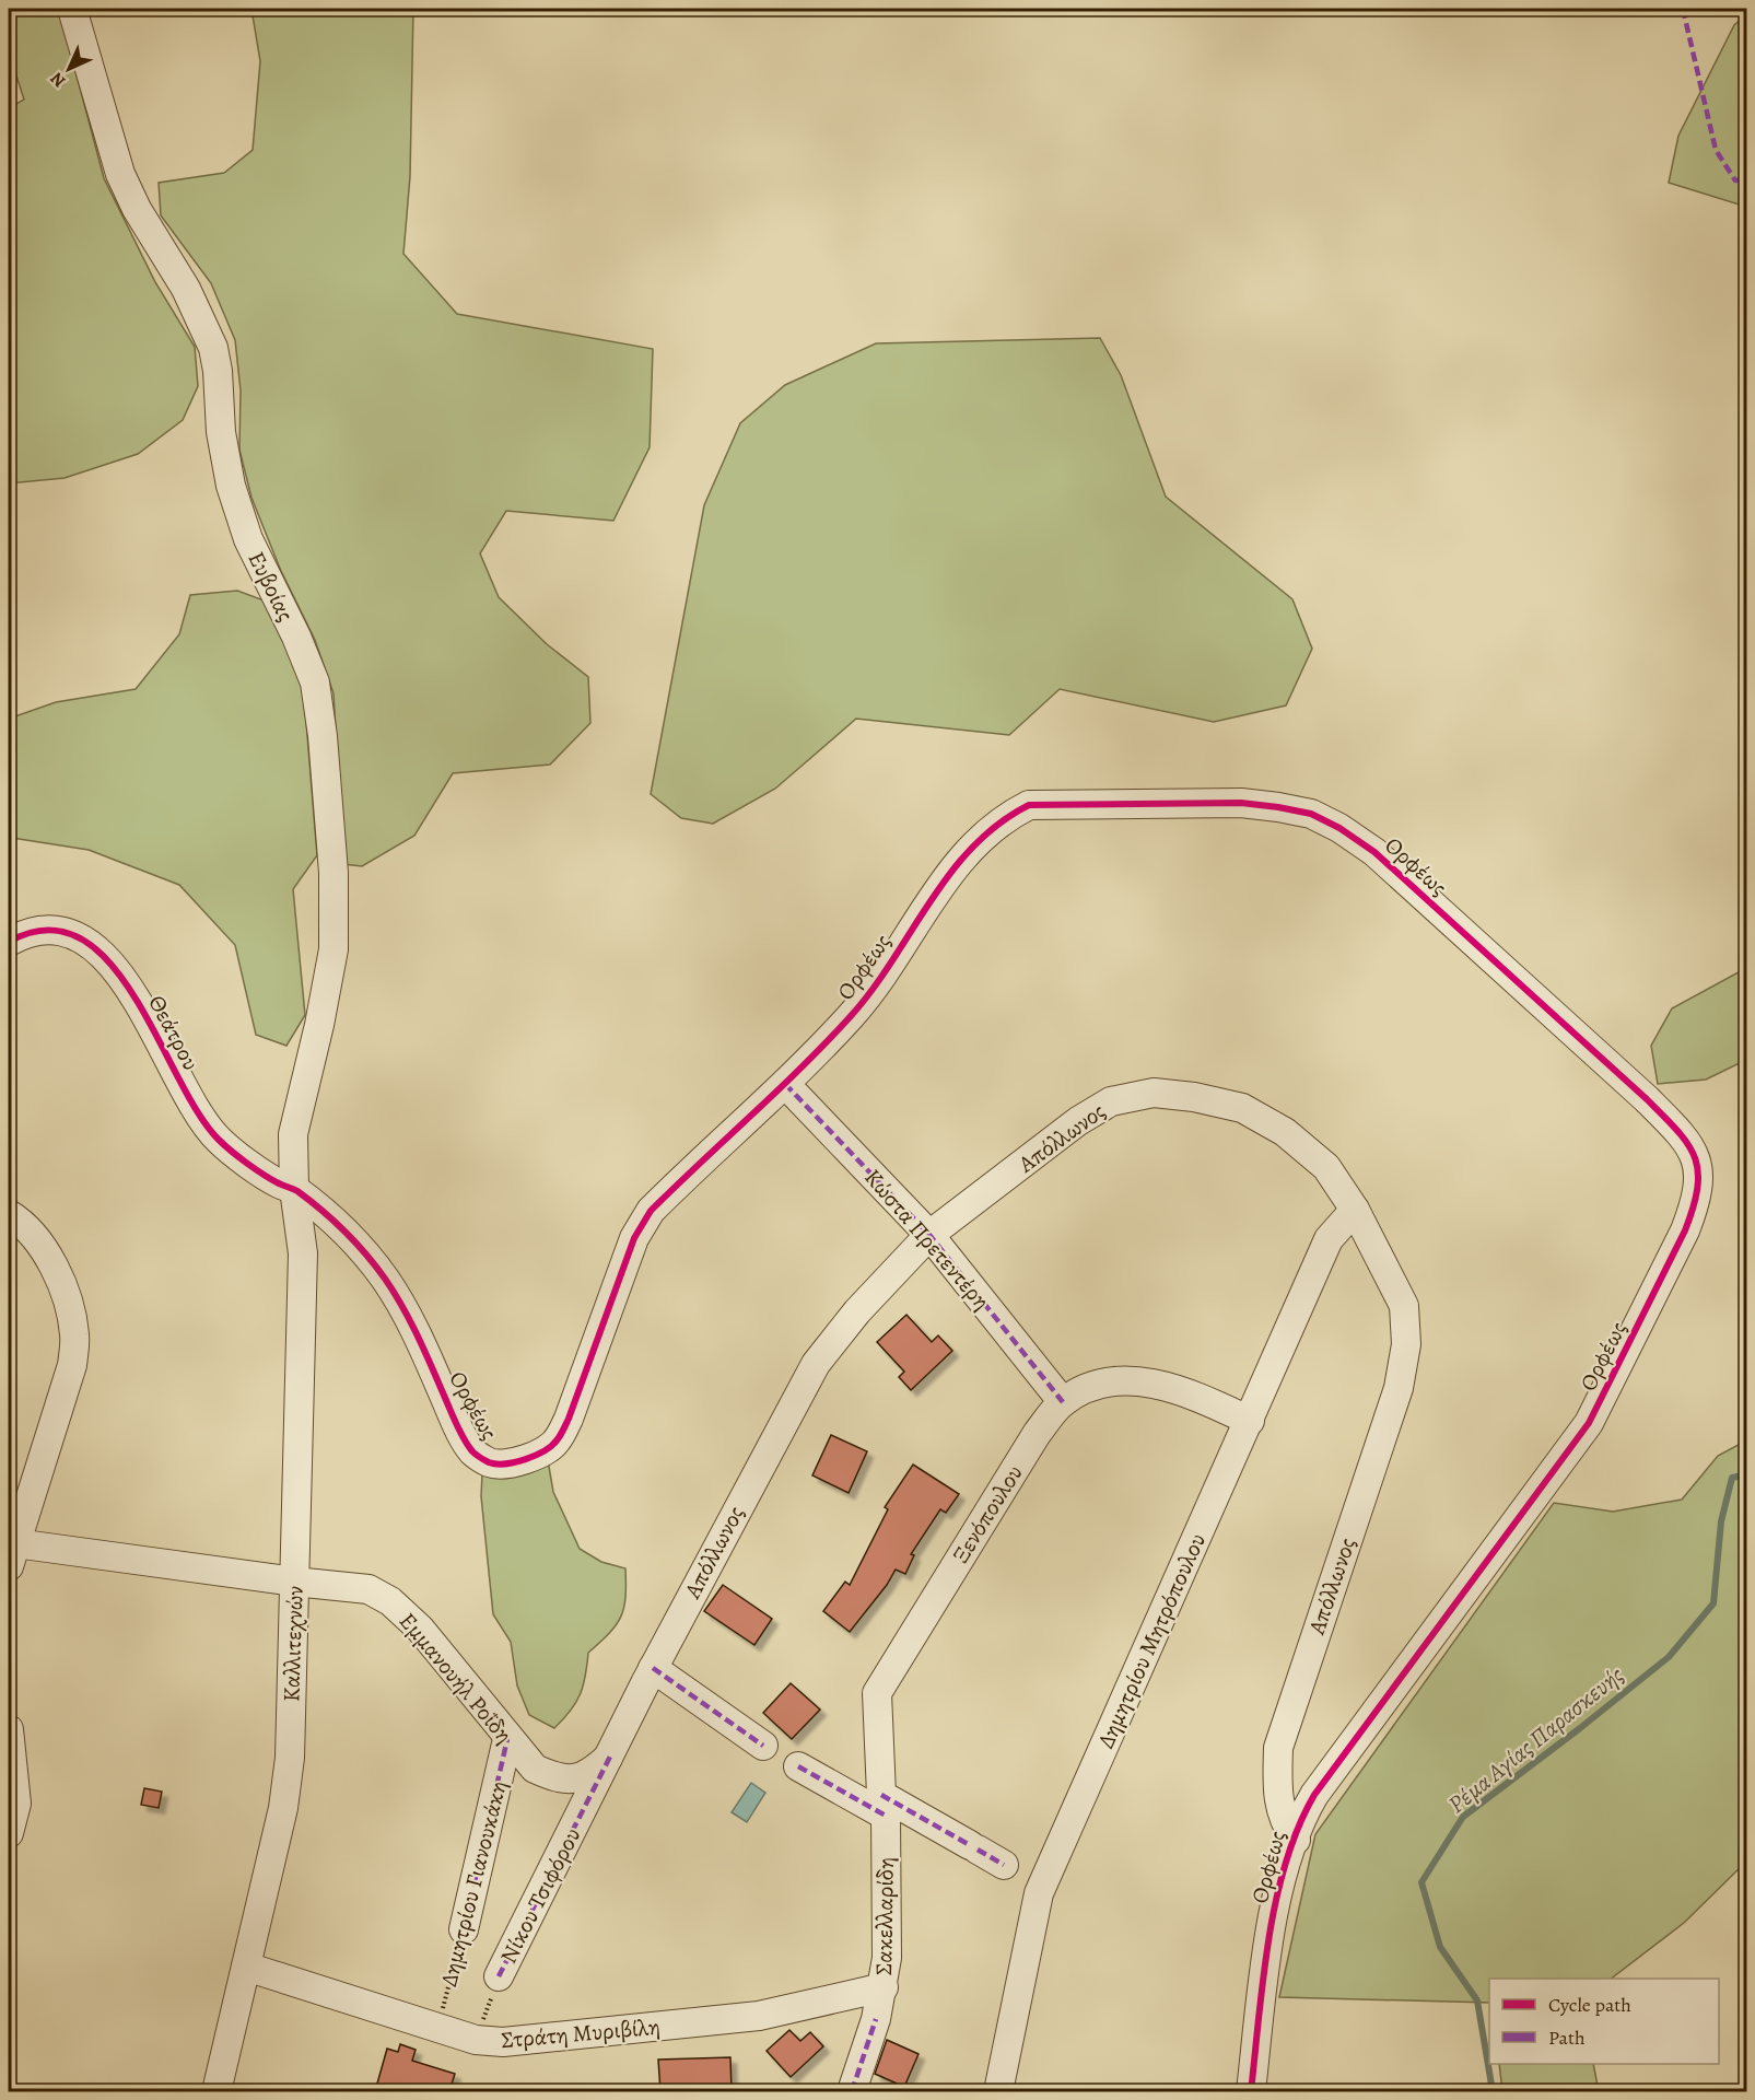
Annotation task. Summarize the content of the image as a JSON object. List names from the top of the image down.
{
  "streets": {
    "street": [
      "Ευβοίας",
      "Ορφέως",
      "Θεάτρου",
      "Απόλλωνος",
      "Κώστα Πρετεντέρη",
      "Ξενόπουλου",
      "Δημητρίου Μητρόπουλου",
      "Καλλιτεχνών",
      "Εμμανουήλ Ροΐδη",
      "Δημητρίου Γιανουκάκη",
      "Νίκου Τσιφόρου",
      "Σακελλαρίδη",
      "Στράτη Μυριβίλη"
    ]
  },
  "crossings": [
    ["Ευβοίας", "Ορφέως"],
    ["Ευβοίας", "Θεάτρου"],
    ["Ευβοίας", "Καλλιτεχνών"],
    ["Ορφέως", "Θεάτρου"],
    ["Ορφέως", "Απόλλωνος"],
    ["Ορφέως", "Κώστα Πρετεντέρη"],
    ["Ορφέως", "Καλλιτεχνών"],
    ["Θεάτρου", "Καλλιτεχνών"],
    ["Απόλλωνος", "Κώστα Πρετεντέρη"],
    ["Απόλλωνος", "Δημητρίου Μητρόπουλου"],
    ["Απόλλωνος", "Εμμανουήλ Ροΐδη"],
    ["Απόλλωνος", "Νίκου Τσιφόρου"],
    ["Κώστα Πρετεντέρη", "Ξενόπουλου"],
    ["Ξενόπουλου", "Δημητρίου Μητρόπουλου"],
    ["Ξενόπουλου", "Σακελλαρίδη"],
    ["Καλλιτεχνών", "Εμμανουήλ Ροΐδη"],
    ["Καλλιτεχνών", "Στράτη Μυριβίλη"],
    ["Εμμανουήλ Ροΐδη", "Δημητρίου Γιανουκάκη"],
    ["Εμμανουήλ Ροΐδη", "Νίκου Τσιφόρου"],
    ["Δημητρίου Γιανουκάκη", "Στράτη Μυριβίλη"],
    ["Νίκου Τσιφόρου", "Στράτη Μυριβίλη"],
    ["Σακελλαρίδη", "Στράτη Μυριβίλη"]
  ],
  "water": ["Ρέμα Αγίας Παρασκευής"],
  "legend": ["Cycle path", "Path"],
  "north": "bottom left"
}
